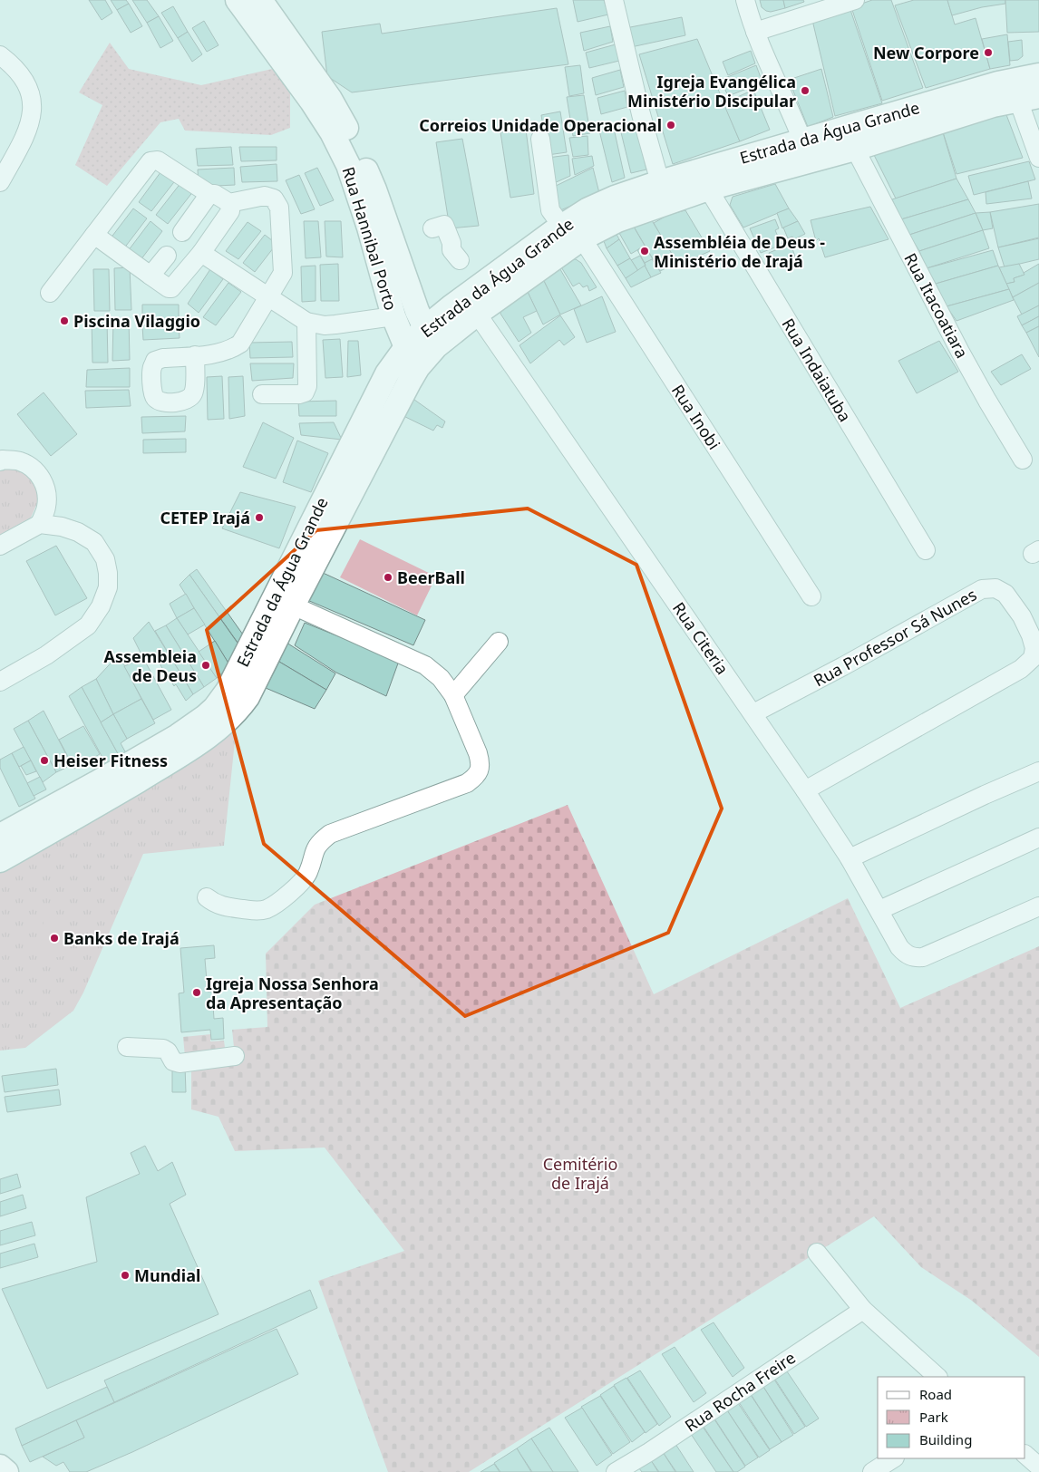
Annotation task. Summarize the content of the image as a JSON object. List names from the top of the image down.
{
  "streets": {
    "main road": ["Estrada da Água Grande", "Rua Hannibal Porto"],
    "street": [
      "Rua Itacoatiara",
      "Rua Indaiatuba",
      "Rua Inobi",
      "Rua Professor Sá Nunes",
      "Rua Citeria",
      "Rua Rocha Freire"
    ]
  },
  "crossings": [
    ["Estrada da Água Grande", "Rua Hannibal Porto"],
    ["Estrada da Água Grande", "Rua Itacoatiara"],
    ["Estrada da Água Grande", "Rua Indaiatuba"],
    ["Estrada da Água Grande", "Rua Inobi"],
    ["Estrada da Água Grande", "Rua Citeria"],
    ["Rua Professor Sá Nunes", "Rua Citeria"]
  ],
  "parks": ["Cemitério de Irajá"],
  "places": [
    "New Corpore",
    "Igreja Evangélica Ministério Discipular",
    "Correios Unidade Operacional",
    "Assembléia de Deus - Ministério de Irajá",
    "Piscina Vilaggio",
    "CETEP Irajá",
    "BeerBall",
    "Assembleia de Deus",
    "Heiser Fitness",
    "Banks de Irajá",
    "Igreja Nossa Senhora da Apresentação",
    "Mundial"
  ],
  "legend": ["Road", "Park", "Building"]
}
